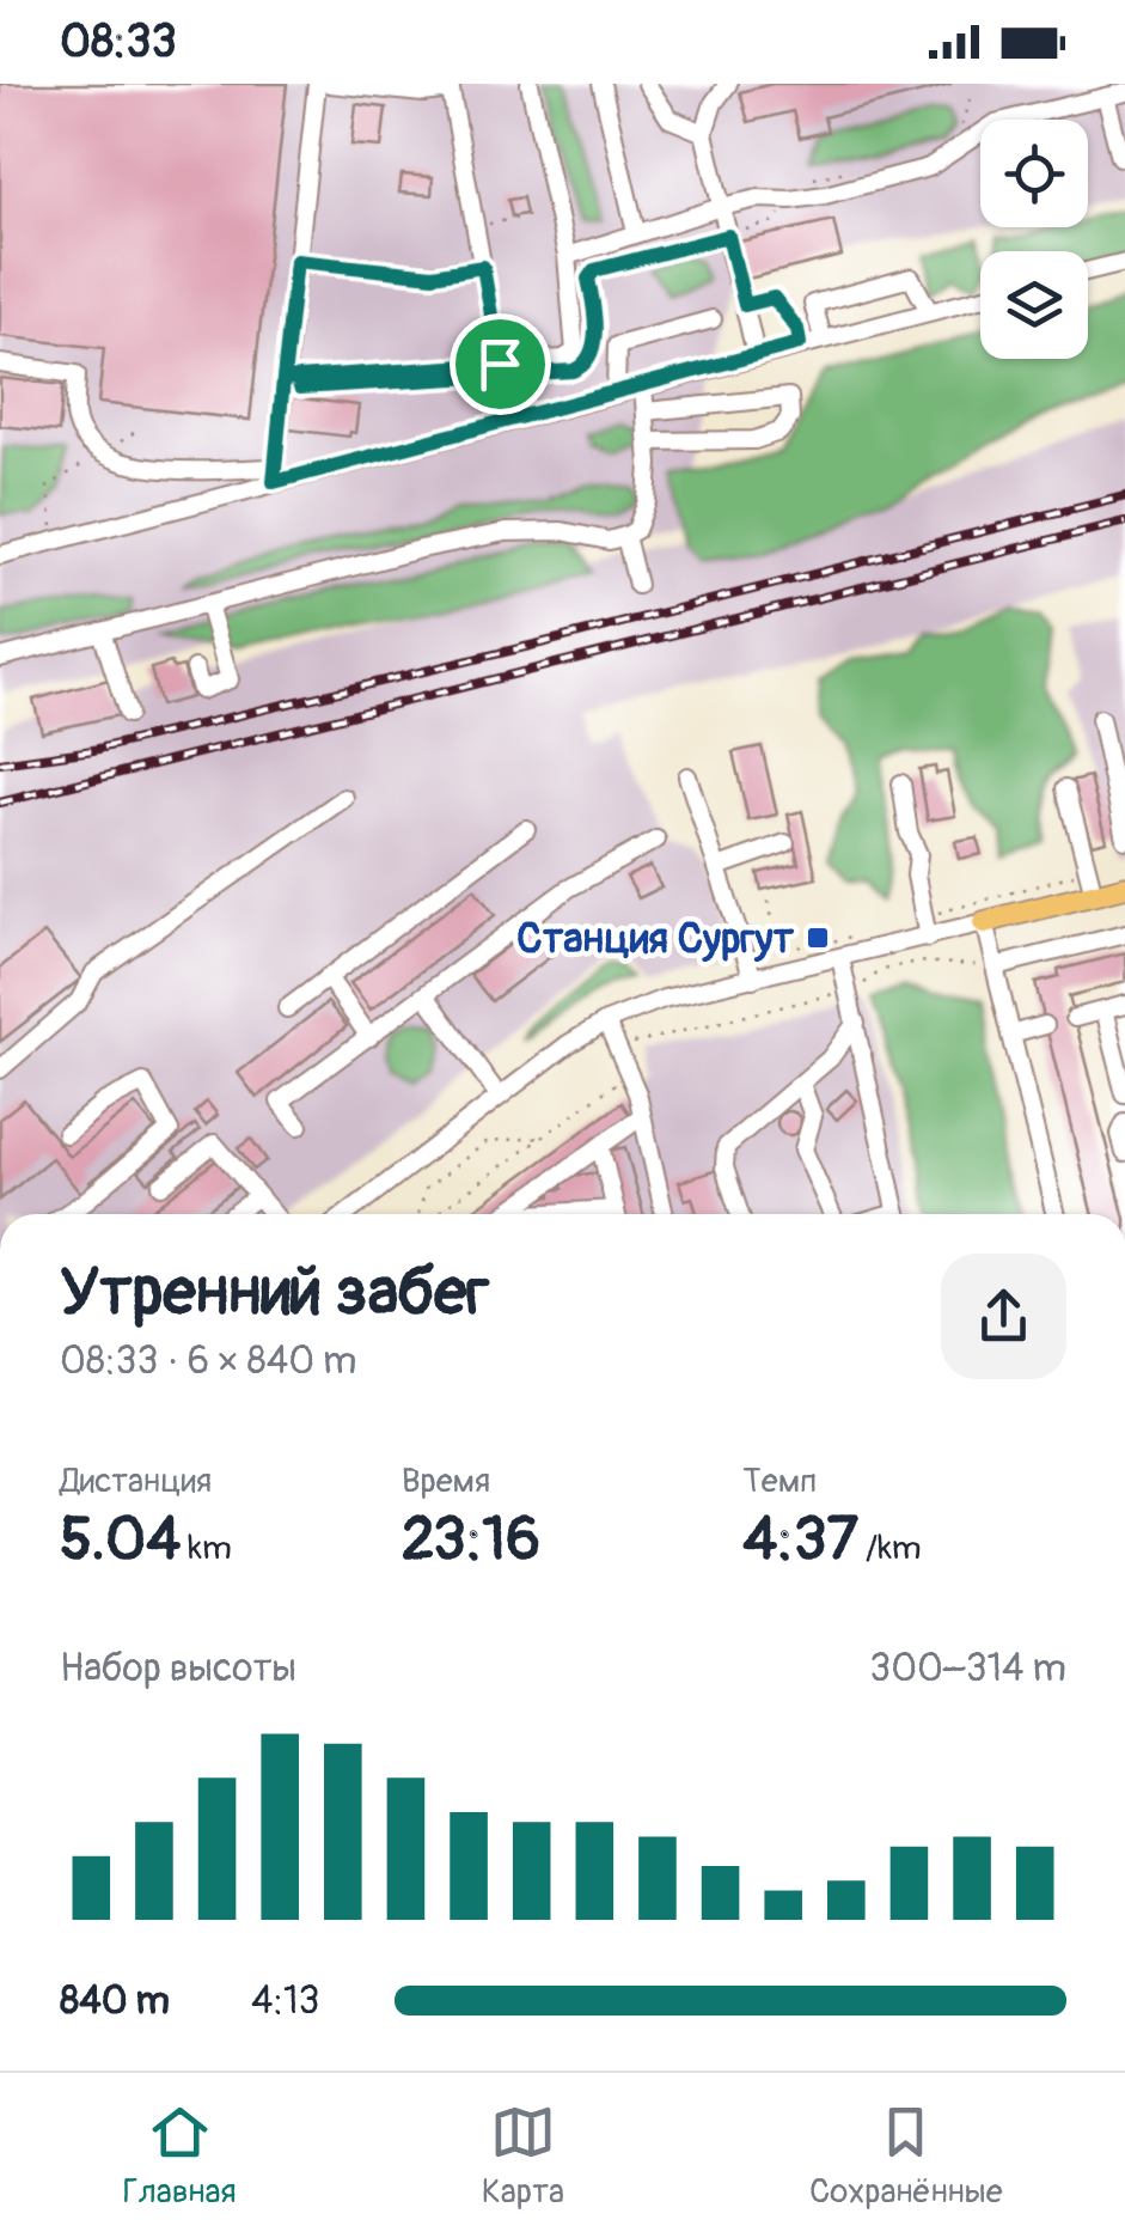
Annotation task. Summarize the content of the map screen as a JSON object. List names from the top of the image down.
{
  "places": {
    "transit": ["Станция Сургут"]
  },
  "page": {
    "status": "08:33",
    "heading": ["Утренний забег", "08:33 · 6 × 840 m"],
    "stats": [
      ["Дистанция", "5.04 km"],
      ["Время", "23:16"],
      ["Темп", "4:37 /km"]
    ],
    "chart": ["Набор высоты", "300–314 m"],
    "list": [
      {
        "name": "840 m",
        "note": "4:13"
      }
    ],
    "tabs": ["Главная", "Карта", "Сохранённые"]
  }
}
